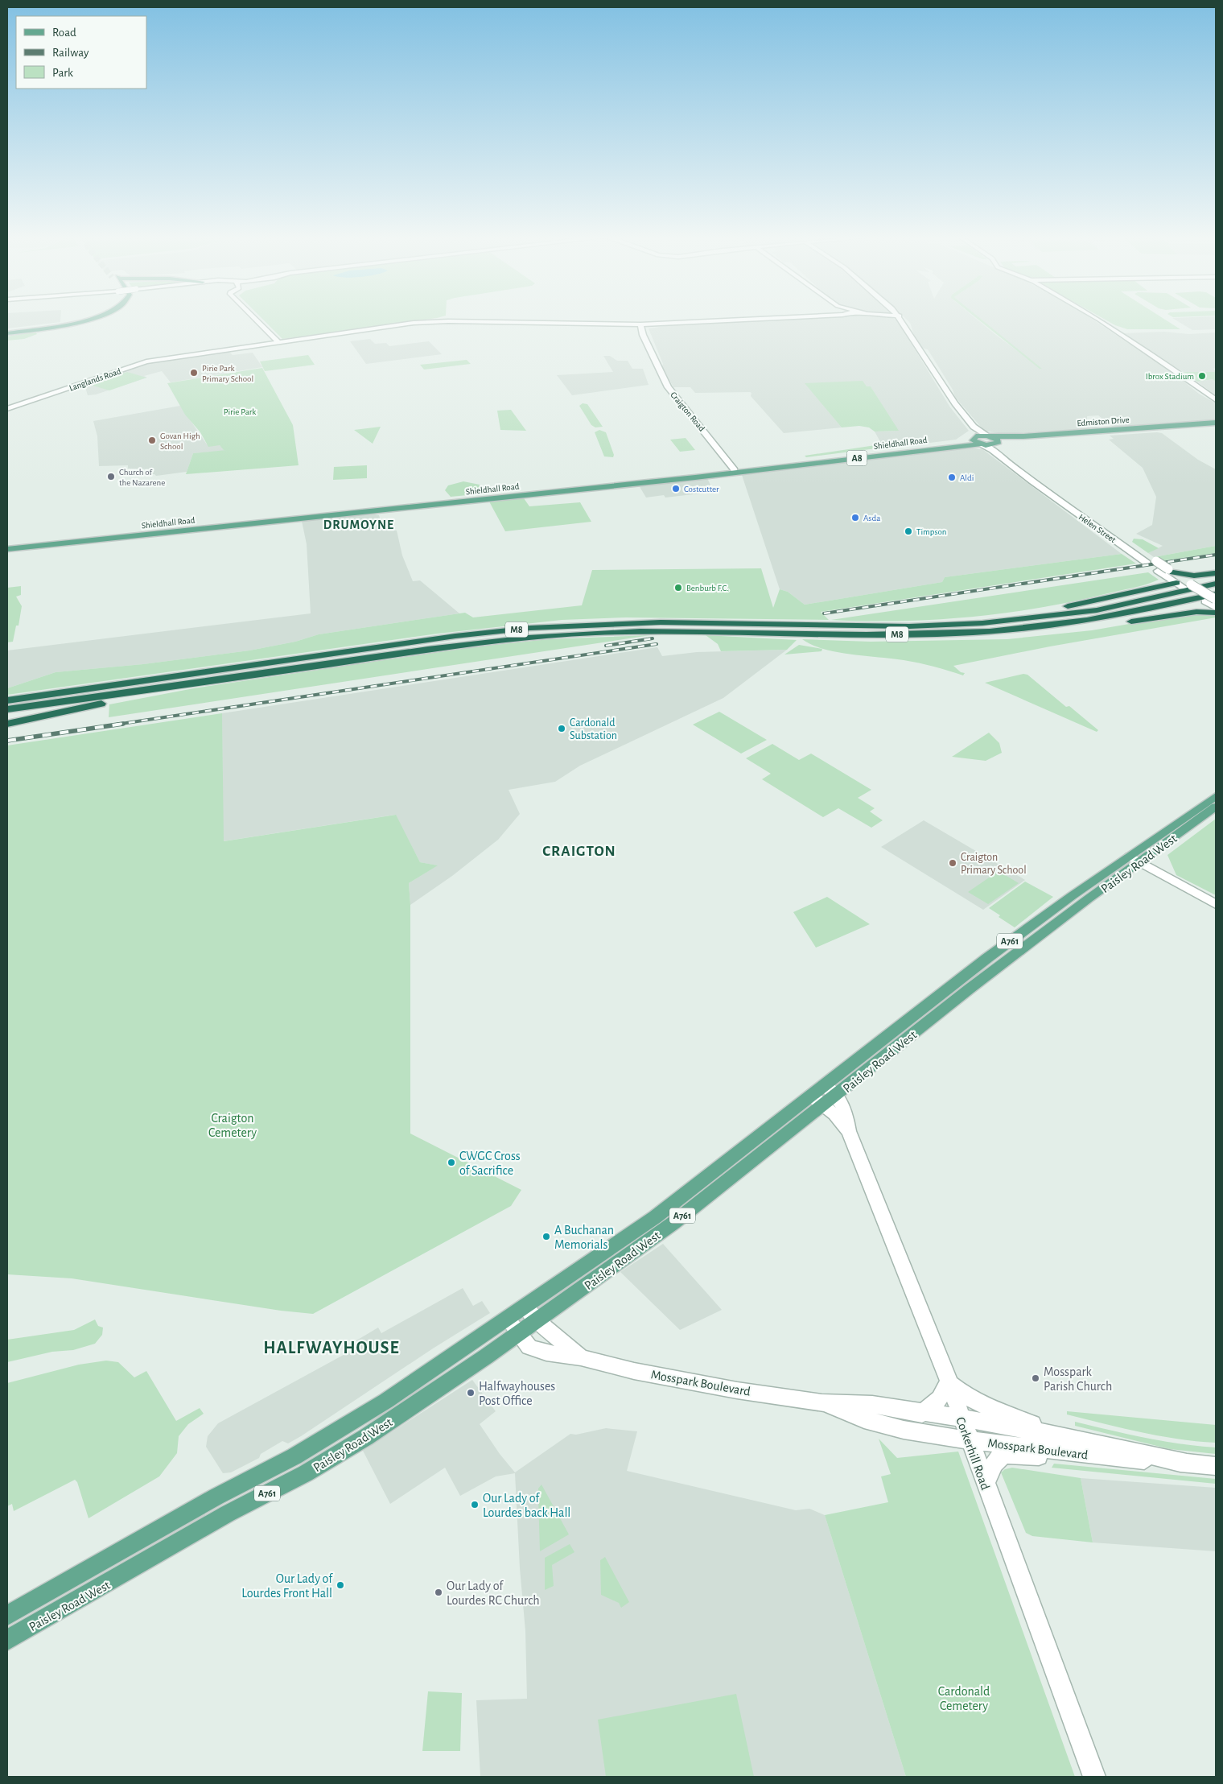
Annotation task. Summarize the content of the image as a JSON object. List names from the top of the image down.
{
  "streets": {
    "highway": ["M8"],
    "main road": [
      "Edmiston Drive",
      "Shieldhall Road",
      "A8",
      "Paisley Road West",
      "A761"
    ],
    "street": [
      "Langlands Road",
      "Craigton Road",
      "Helen Street",
      "Mosspark Boulevard",
      "Corkerhill Road"
    ]
  },
  "crossings": [
    ["Langlands Road", "Craigton Road"],
    ["Craigton Road", "Shieldhall Road"],
    ["Edmiston Drive", "Shieldhall Road"],
    ["Edmiston Drive", "Helen Street"],
    ["Shieldhall Road", "Helen Street"],
    ["Helen Street", "M8"],
    ["Paisley Road West", "Mosspark Boulevard"],
    ["Paisley Road West", "Corkerhill Road"],
    ["Mosspark Boulevard", "Corkerhill Road"]
  ],
  "districts": ["DRUMOYNE", "CRAIGTON", "HALFWAYHOUSE"],
  "parks": ["Pirie Park", "Craigton Cemetery", "Cardonald Cemetery"],
  "places": [
    "Pirie Park Primary School",
    "Ibrox Stadium",
    "Govan High School",
    "Church of the Nazarene",
    "Aldi",
    "Costcutter",
    "Asda",
    "Timpson",
    "Benburb F.C.",
    "Cardonald Substation",
    "Craigton Primary School",
    "CWGC Cross of Sacrifice",
    "A Buchanan Memorials",
    "Mosspark Parish Church",
    "Halfwayhouses Post Office",
    "Our Lady of Lourdes back Hall",
    "Our Lady of Lourdes Front Hall",
    "Our Lady of Lourdes RC Church"
  ],
  "legend": ["Road", "Railway", "Park"]
}
